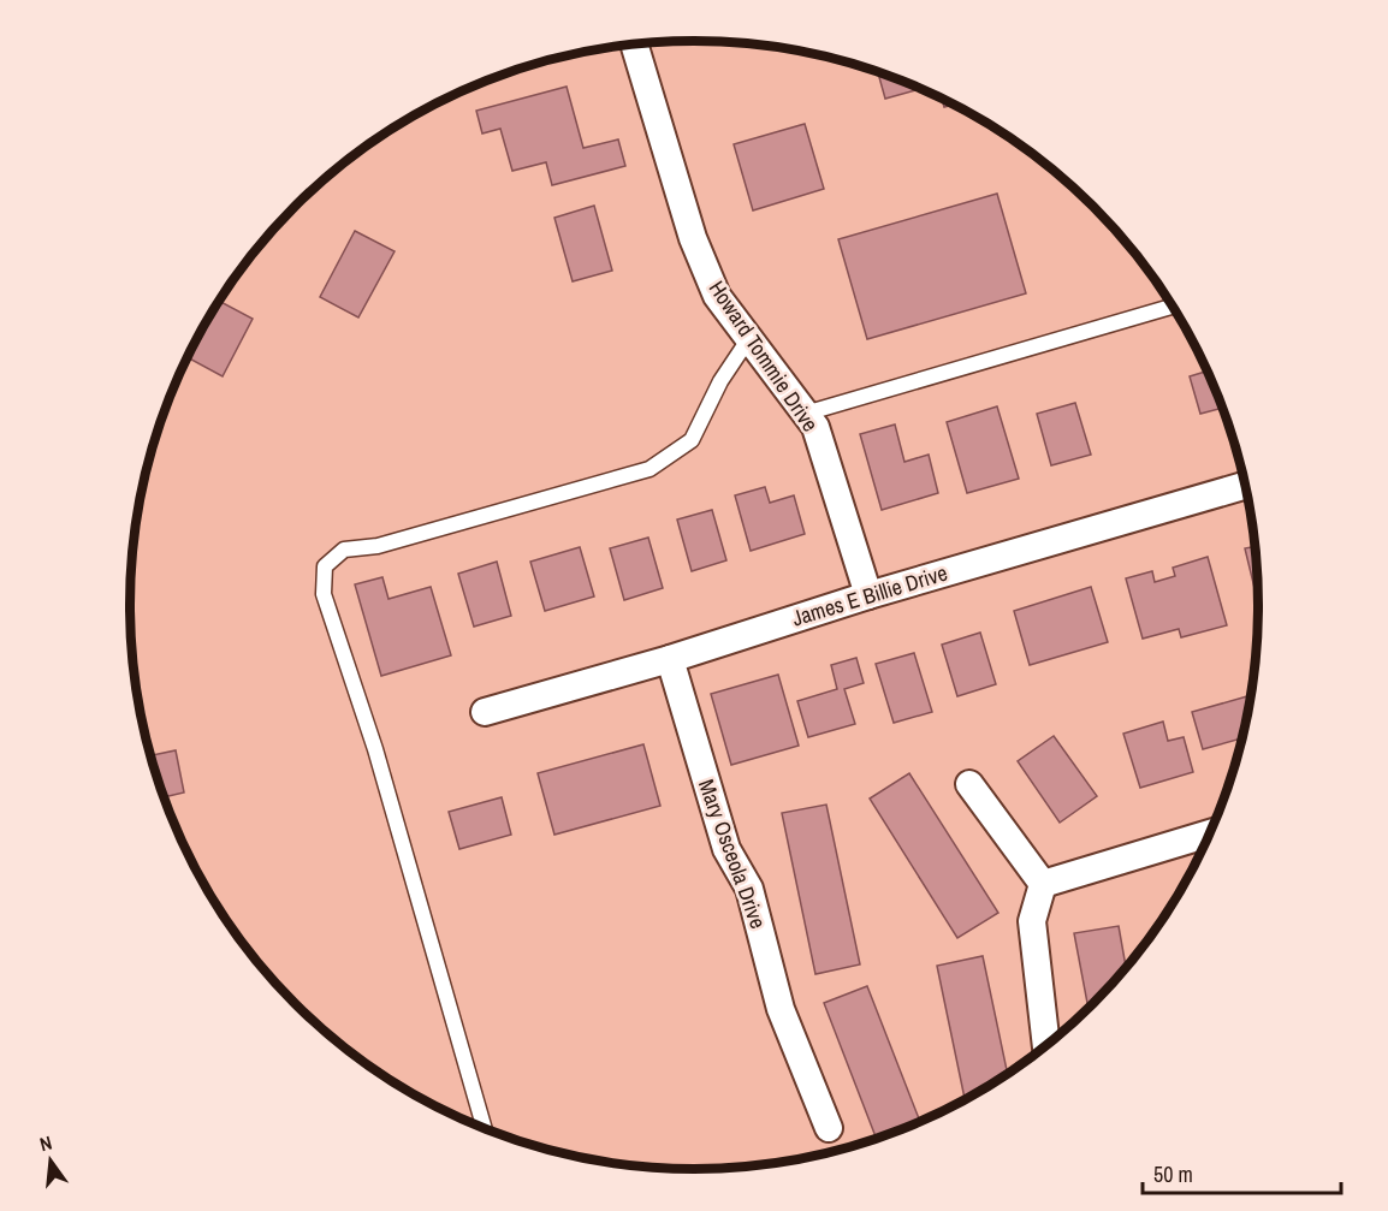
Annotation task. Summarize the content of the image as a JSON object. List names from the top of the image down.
{
  "streets": {
    "street": ["Howard Tommie Drive", "James E Billie Drive", "Mary Osceola Drive"]
  },
  "crossings": [
    ["Howard Tommie Drive", "James E Billie Drive"],
    ["James E Billie Drive", "Mary Osceola Drive"]
  ],
  "scale_bar": "50 m",
  "north": "top"
}
